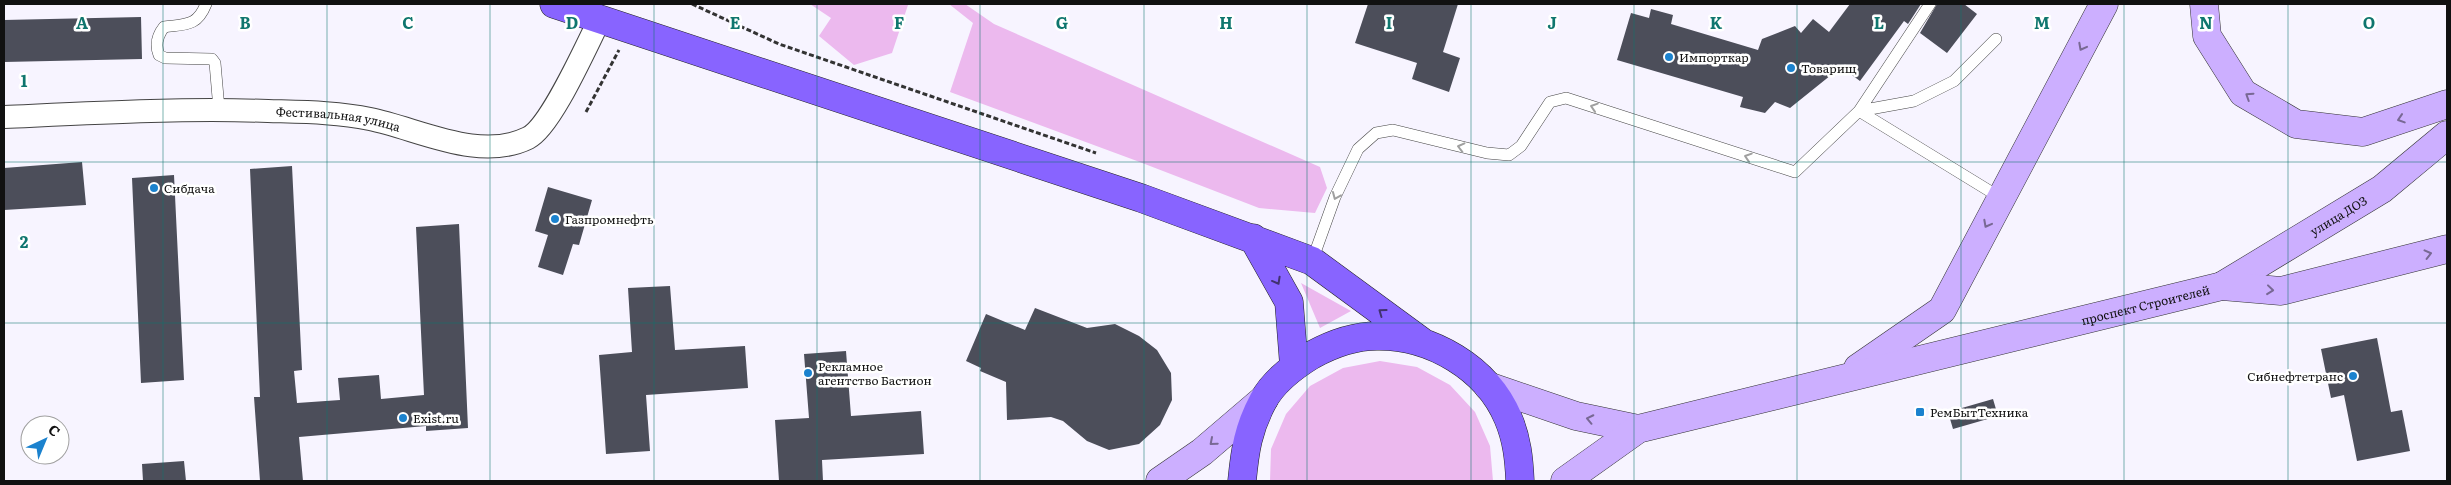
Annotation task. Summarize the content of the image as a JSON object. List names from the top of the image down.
{
  "streets": {
    "main road": ["улица ДОЗ", "проспект Строителей"],
    "street": ["Фестивальная улица"]
  },
  "crossings": [
    ["улица ДОЗ", "проспект Строителей"]
  ],
  "places": {
    "other": [
      "Импорткар",
      "Товарищ",
      "Сибдача",
      "Газпромнефть",
      "Рекламное агентство Бастион",
      "Сибнефтетранс",
      "Exist.ru"
    ],
    "transit": ["РемБытТехника"]
  },
  "north": "top right",
  "grid": {
    "columns": [
      "A",
      "B",
      "C",
      "D",
      "E",
      "F",
      "G",
      "H",
      "I",
      "J",
      "K",
      "L",
      "M",
      "N",
      "O"
    ],
    "rows": ["1", "2"]
  }
}
